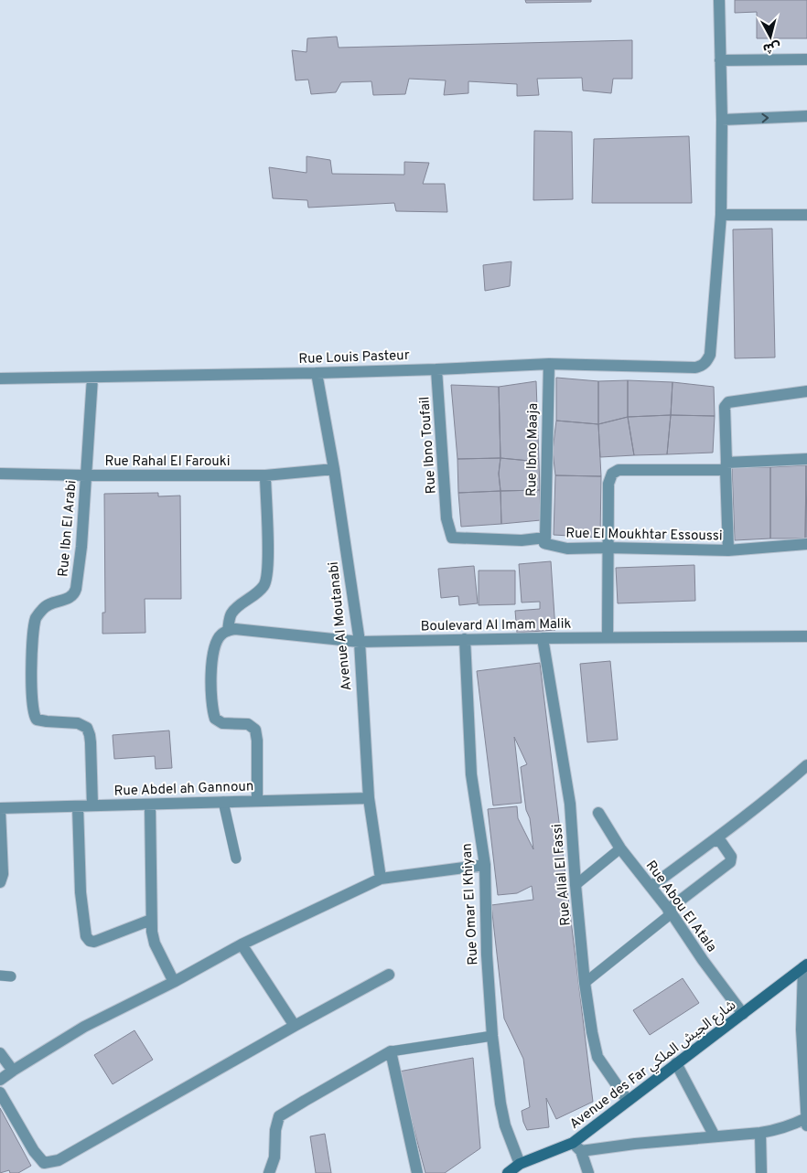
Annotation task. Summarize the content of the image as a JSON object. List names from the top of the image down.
{
  "streets": {
    "main road": ["Avenue des Far شارع الجيش الملكي"],
    "street": [
      "Rue Louis Pasteur",
      "Rue Ibno Toufail",
      "Rue Ibno Maaja",
      "Rue Rahal El Farouki",
      "Rue Ibn El Arabi",
      "Rue El Moukhtar Essoussi",
      "Boulevard Al Imam Malik",
      "Avenue Al Moutanabi",
      "Rue Abdel ah Gannoun",
      "Rue Allal El Fassi",
      "Rue Omar El Khiyan",
      "Rue Abou El Atala"
    ]
  },
  "crossings": [
    ["Rue Louis Pasteur", "Rue Ibno Toufail"],
    ["Rue Louis Pasteur", "Rue Ibno Maaja"],
    ["Rue Louis Pasteur", "Rue Ibn El Arabi"],
    ["Rue Louis Pasteur", "Avenue Al Moutanabi"],
    ["Rue Ibno Toufail", "Rue Ibno Maaja"],
    ["Rue Ibno Toufail", "Rue El Moukhtar Essoussi"],
    ["Rue Ibno Maaja", "Rue El Moukhtar Essoussi"],
    ["Rue Rahal El Farouki", "Rue Ibn El Arabi"],
    ["Rue Rahal El Farouki", "Avenue Al Moutanabi"],
    ["Rue Ibn El Arabi", "Rue Abdel ah Gannoun"],
    ["Boulevard Al Imam Malik", "Avenue Al Moutanabi"],
    ["Boulevard Al Imam Malik", "Rue Allal El Fassi"],
    ["Boulevard Al Imam Malik", "Rue Omar El Khiyan"],
    ["Avenue Al Moutanabi", "Rue Abdel ah Gannoun"],
    ["Rue Allal El Fassi", "Avenue des Far شارع الجيش الملكي"],
    ["Rue Omar El Khiyan", "Avenue des Far شارع الجيش الملكي"],
    ["Rue Abou El Atala", "Avenue des Far شارع الجيش الملكي"]
  ],
  "north": "bottom"
}
